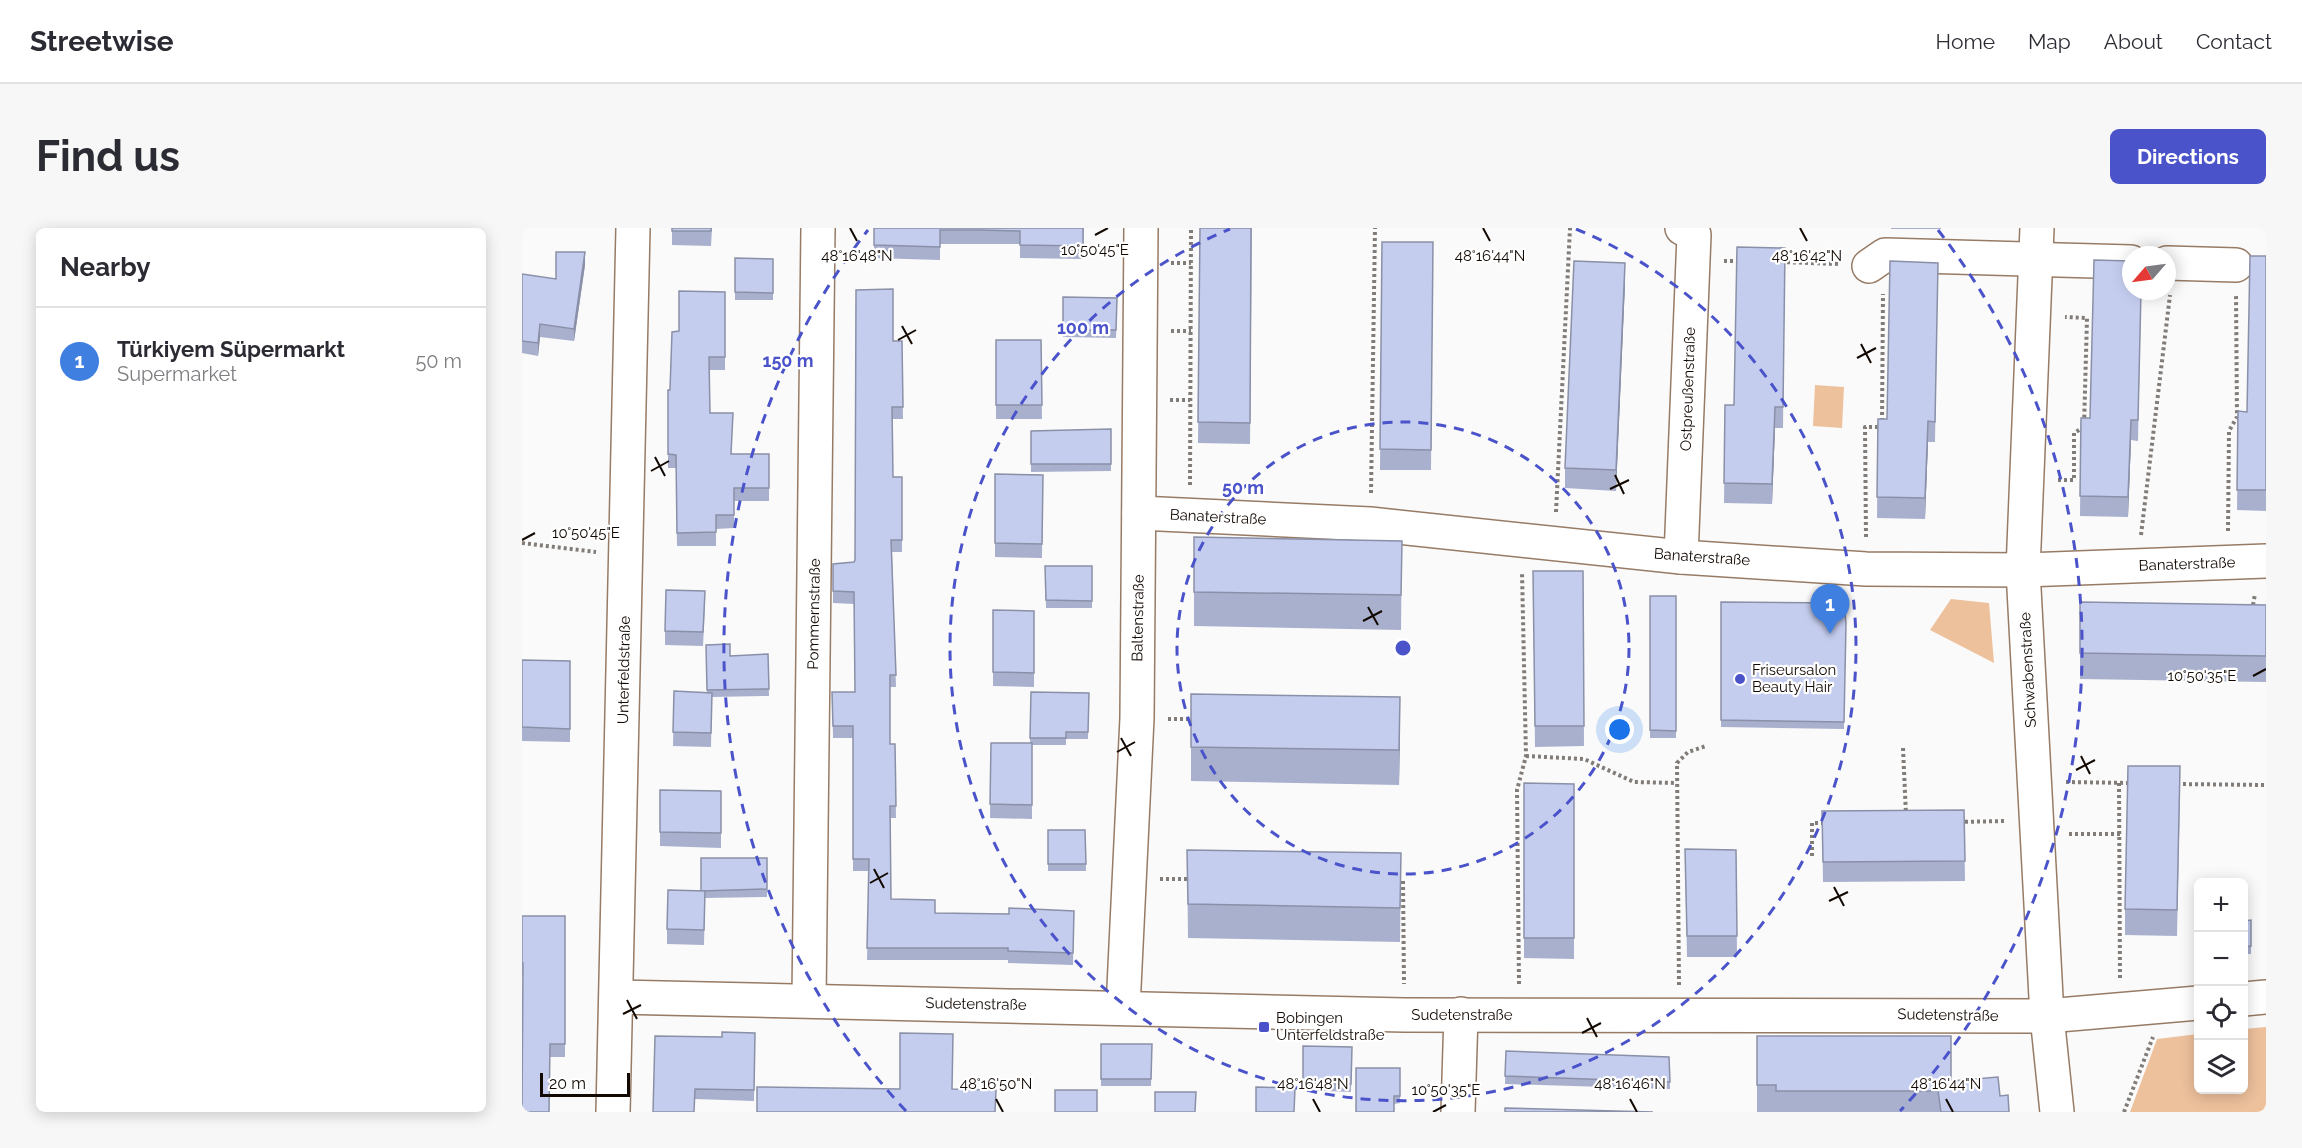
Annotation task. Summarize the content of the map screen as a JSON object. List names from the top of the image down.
{
  "streets": {
    "street": [
      "Ostpreußenstraße",
      "Banaterstraße",
      "Pommernstraße",
      "Baltenstraße",
      "Unterfeldstraße",
      "Schwabenstraße",
      "Sudetenstraße"
    ]
  },
  "crossings": [
    ["Ostpreußenstraße", "Banaterstraße"],
    ["Banaterstraße", "Baltenstraße"],
    ["Banaterstraße", "Schwabenstraße"],
    ["Pommernstraße", "Sudetenstraße"],
    ["Baltenstraße", "Sudetenstraße"],
    ["Unterfeldstraße", "Sudetenstraße"],
    ["Schwabenstraße", "Sudetenstraße"]
  ],
  "places": {
    "other": ["Friseursalon Beauty Hair"],
    "transit": ["Bobingen Unterfeldstraße"]
  },
  "scale_bar": "20 m",
  "north": "bottom left",
  "page": {
    "header": "Streetwise",
    "nav": [
      "Home",
      "Map",
      "About",
      "Contact"
    ],
    "buttons": "Directions",
    "title": "Find us",
    "heading": "Nearby",
    "list": [
      {
        "mark": "1",
        "name": "Türkiyem Süpermarkt",
        "note": "Supermarket",
        "value": "50 m"
      }
    ],
    "pins": "1",
    "map_buttons": ["+", "−"],
    "scale": "20 m"
  },
  "coordinates": [
    "10°50'45\"E",
    "48°16'48\"N",
    "48°16'44\"N",
    "48°16'42\"N",
    "10°50'35\"E",
    "48°16'50\"N",
    "48°16'46\"N"
  ],
  "rings": ["100 m", "150 m", "50 m"]
}
